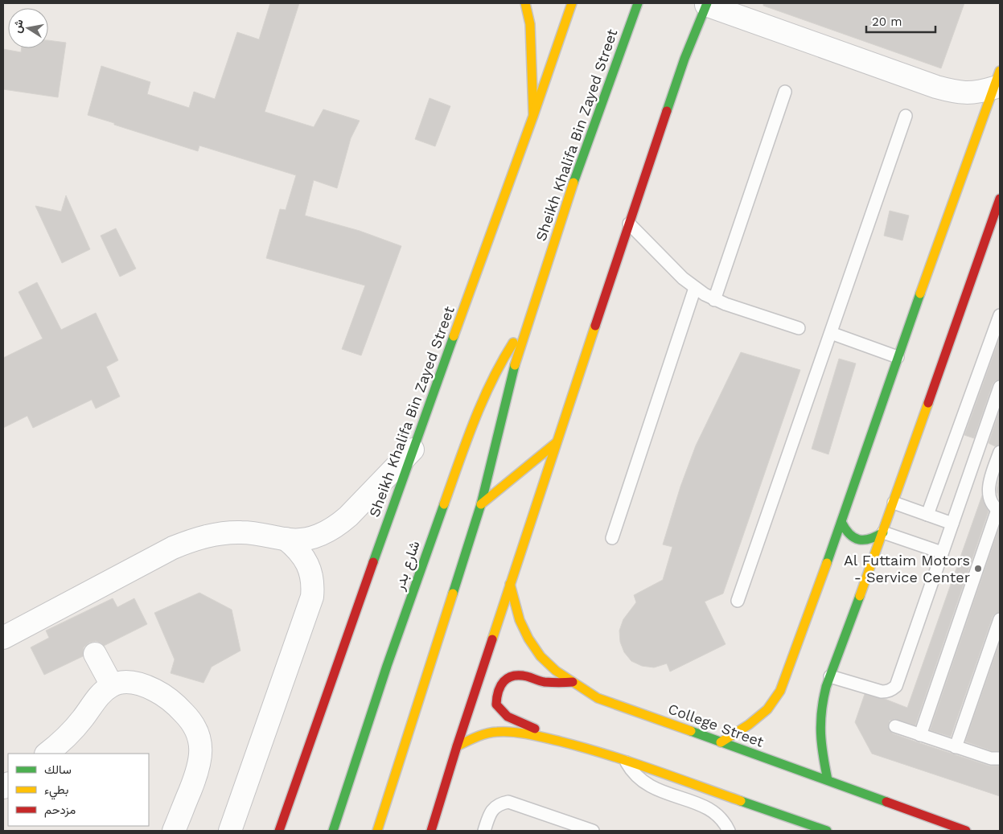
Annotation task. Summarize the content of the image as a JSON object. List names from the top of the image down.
{
  "streets": {
    "main road": ["Sheikh Khalifa Bin Zayed Street", "شارع بدر", "College Street"]
  },
  "crossings": [
    ["Sheikh Khalifa Bin Zayed Street", "شارع بدر"]
  ],
  "places": ["Al Futtaim Motors - Service Center"],
  "legend": ["سالك", "بطيء", "مزدحم"],
  "scale_bar": "20 m",
  "north": "left"
}
